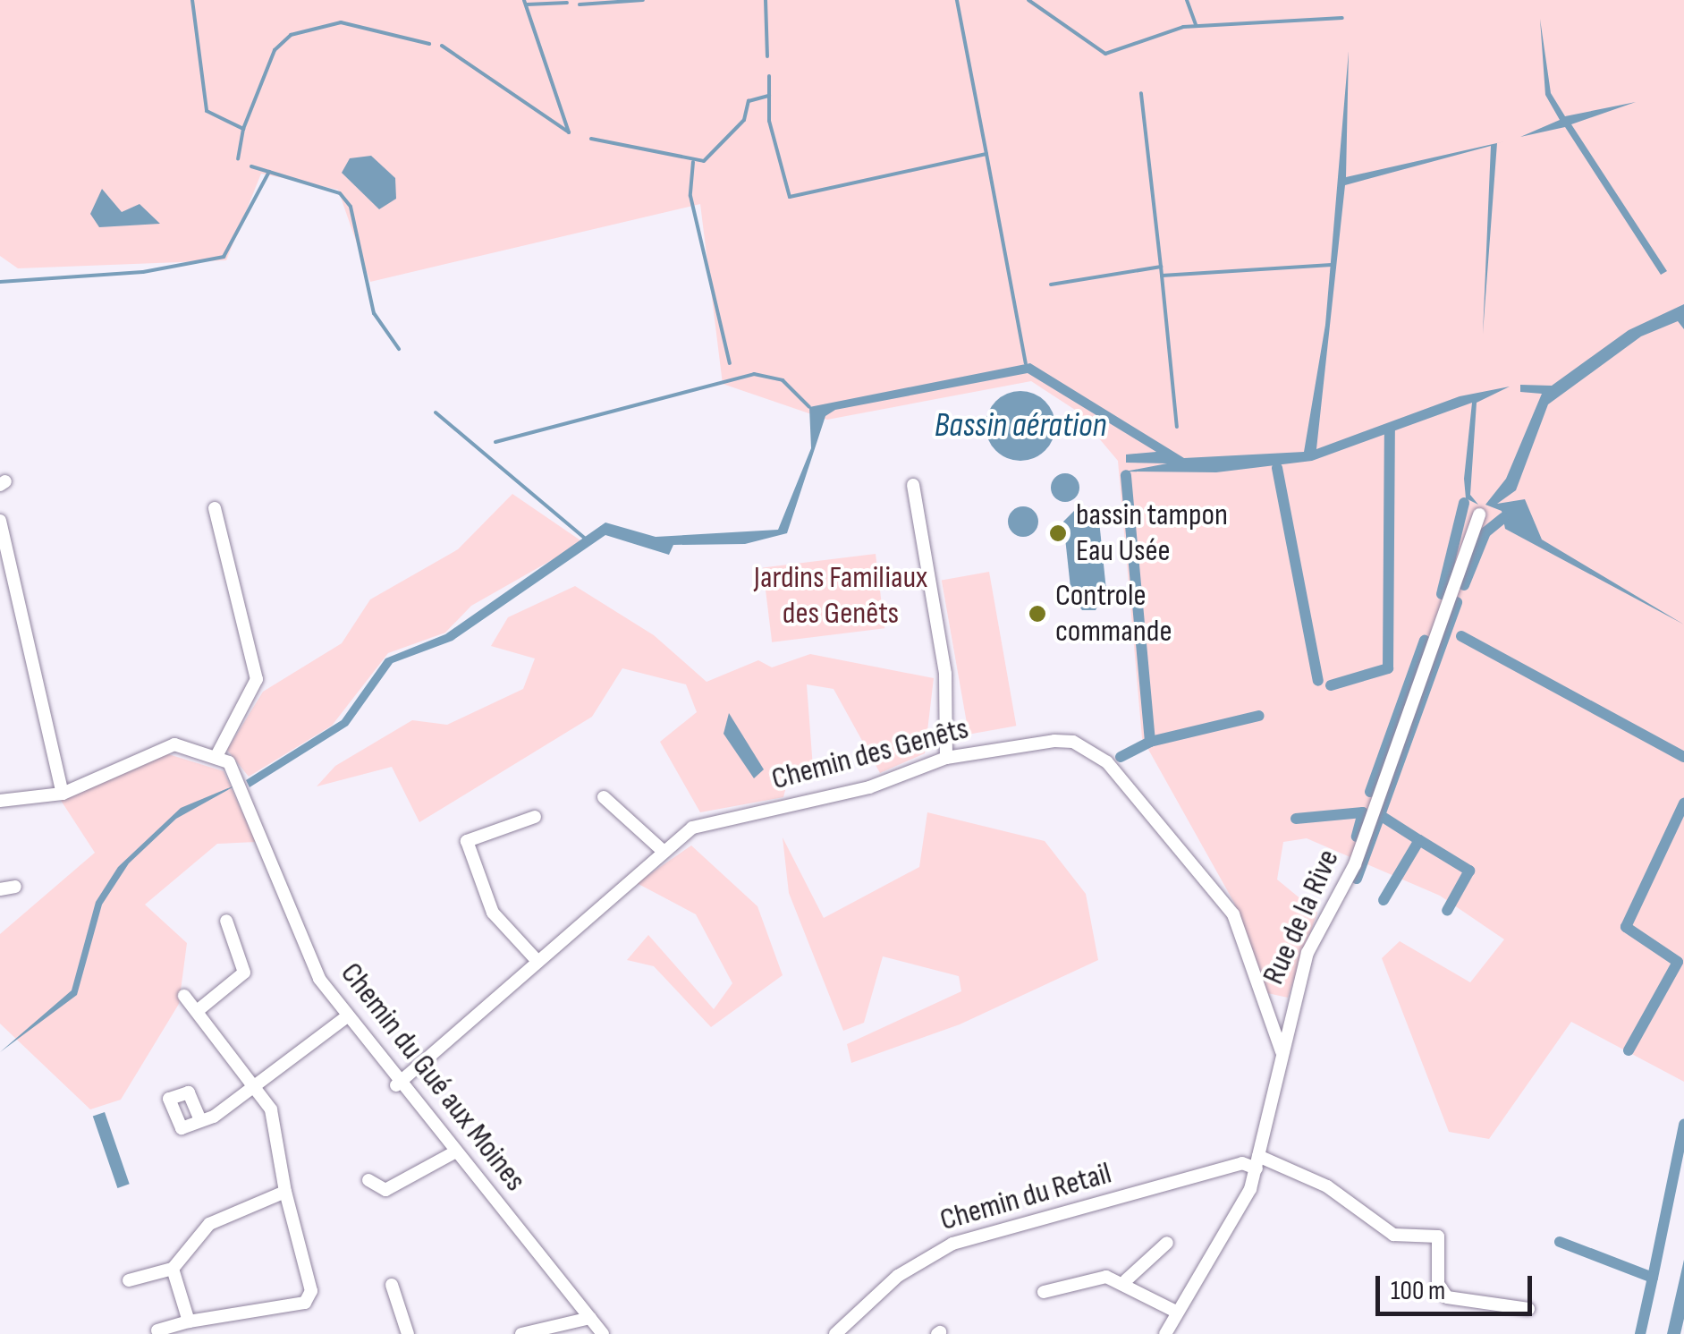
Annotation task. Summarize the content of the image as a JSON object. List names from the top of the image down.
{
  "streets": {
    "street": [
      "Chemin des Genêts",
      "Rue de la Rive",
      "Chemin du Gué aux Moines",
      "Chemin du Retail"
    ]
  },
  "crossings": [
    ["Chemin des Genêts", "Rue de la Rive"],
    ["Chemin des Genêts", "Chemin du Gué aux Moines"],
    ["Rue de la Rive", "Chemin du Retail"]
  ],
  "water": ["Bassin aération"],
  "parks": ["Jardins Familiaux des Genêts"],
  "places": ["bassin tampon Eau Usée", "Controle commande"],
  "scale_bar": "100 m"
}
